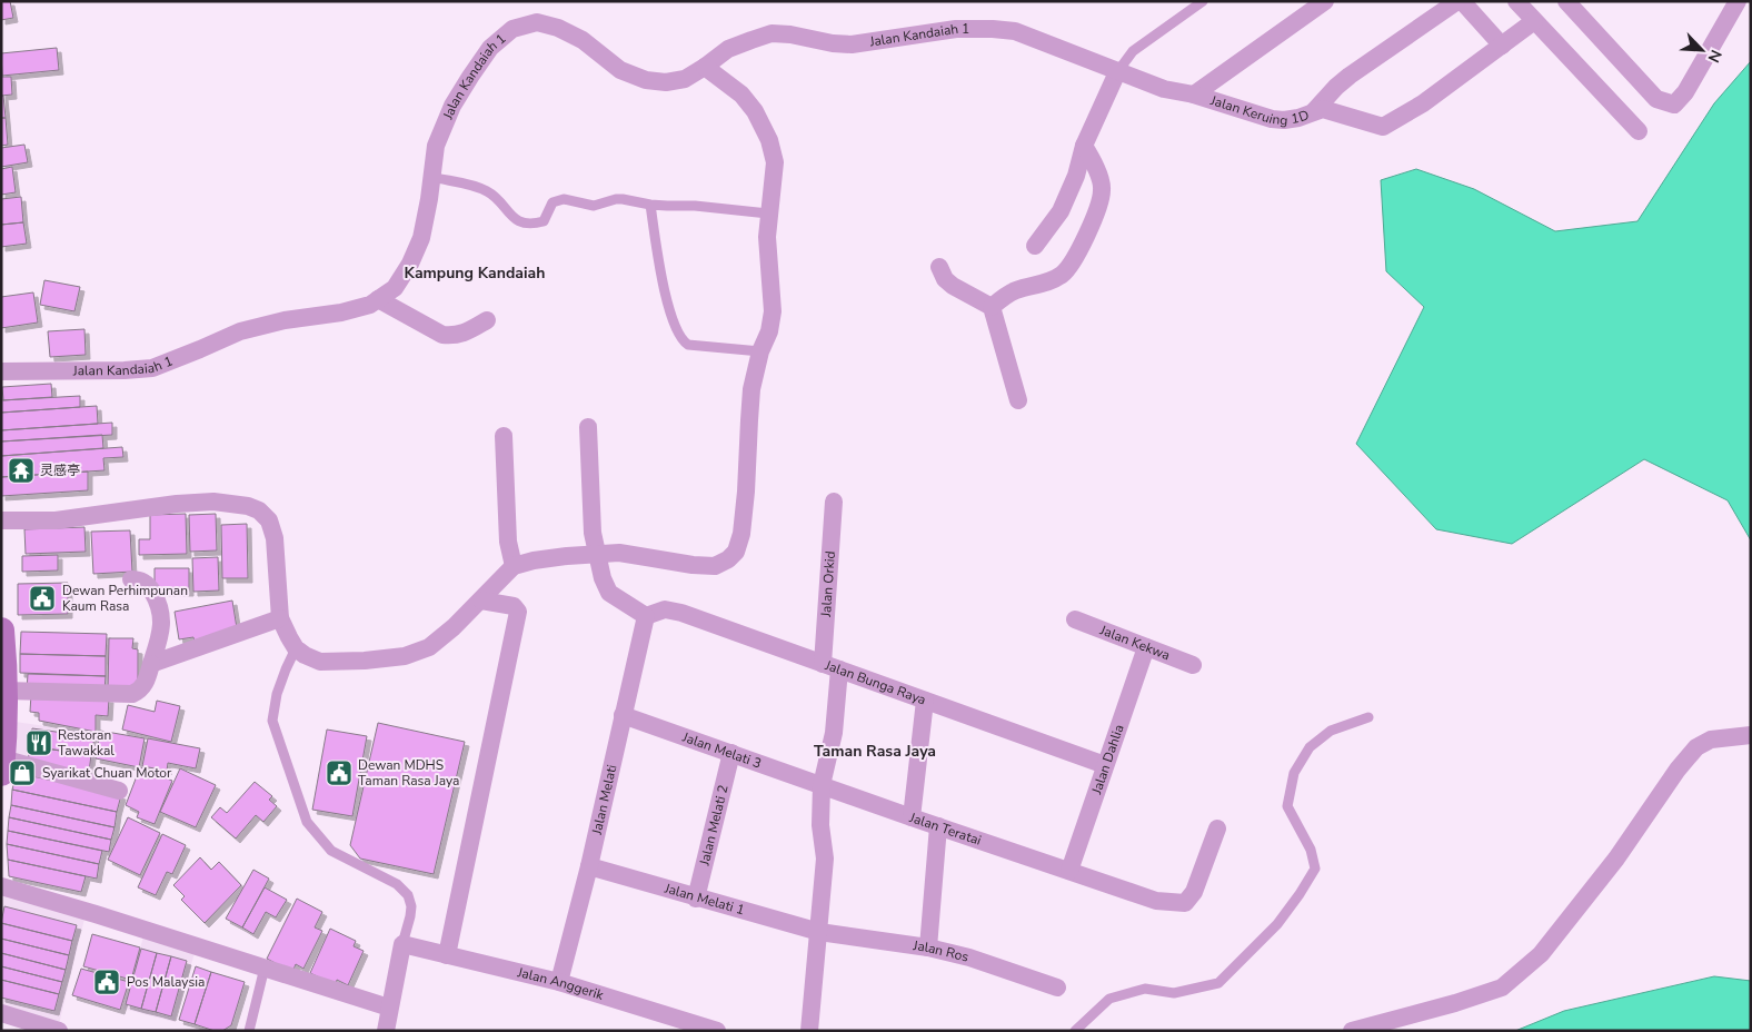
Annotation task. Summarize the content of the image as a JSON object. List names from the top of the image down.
{
  "streets": {
    "street": [
      "Jalan Kandaiah 1",
      "Jalan Keruing 1D",
      "Jalan Orkid",
      "Jalan Kekwa",
      "Jalan Bunga Raya",
      "Jalan Melati 3",
      "Jalan Dahlia",
      "Jalan Melati",
      "Jalan Melati 2",
      "Jalan Teratai",
      "Jalan Melati 1",
      "Jalan Ros",
      "Jalan Anggerik"
    ]
  },
  "crossings": [
    ["Jalan Kandaiah 1", "Jalan Keruing 1D"],
    ["Jalan Orkid", "Jalan Bunga Raya"],
    ["Jalan Orkid", "Jalan Melati 3"],
    ["Jalan Orkid", "Jalan Teratai"],
    ["Jalan Orkid", "Jalan Melati 1"],
    ["Jalan Orkid", "Jalan Ros"],
    ["Jalan Kekwa", "Jalan Dahlia"],
    ["Jalan Bunga Raya", "Jalan Dahlia"],
    ["Jalan Bunga Raya", "Jalan Melati"],
    ["Jalan Melati 3", "Jalan Melati"],
    ["Jalan Melati 3", "Jalan Melati 2"],
    ["Jalan Melati 3", "Jalan Teratai"],
    ["Jalan Dahlia", "Jalan Teratai"],
    ["Jalan Melati", "Jalan Melati 1"],
    ["Jalan Melati", "Jalan Anggerik"],
    ["Jalan Melati 2", "Jalan Melati 1"],
    ["Jalan Melati 1", "Jalan Ros"]
  ],
  "districts": ["Kampung Kandaiah", "Taman Rasa Jaya"],
  "places": {
    "temple": ["灵感亭"],
    "public building": ["Dewan Perhimpunan Kaum Rasa", "Dewan MDHS Taman Rasa Jaya", "Pos Malaysia"],
    "restaurant": ["Restoran Tawakkal"],
    "shop": ["Syarikat Chuan Motor"]
  },
  "north": "bottom right"
}
